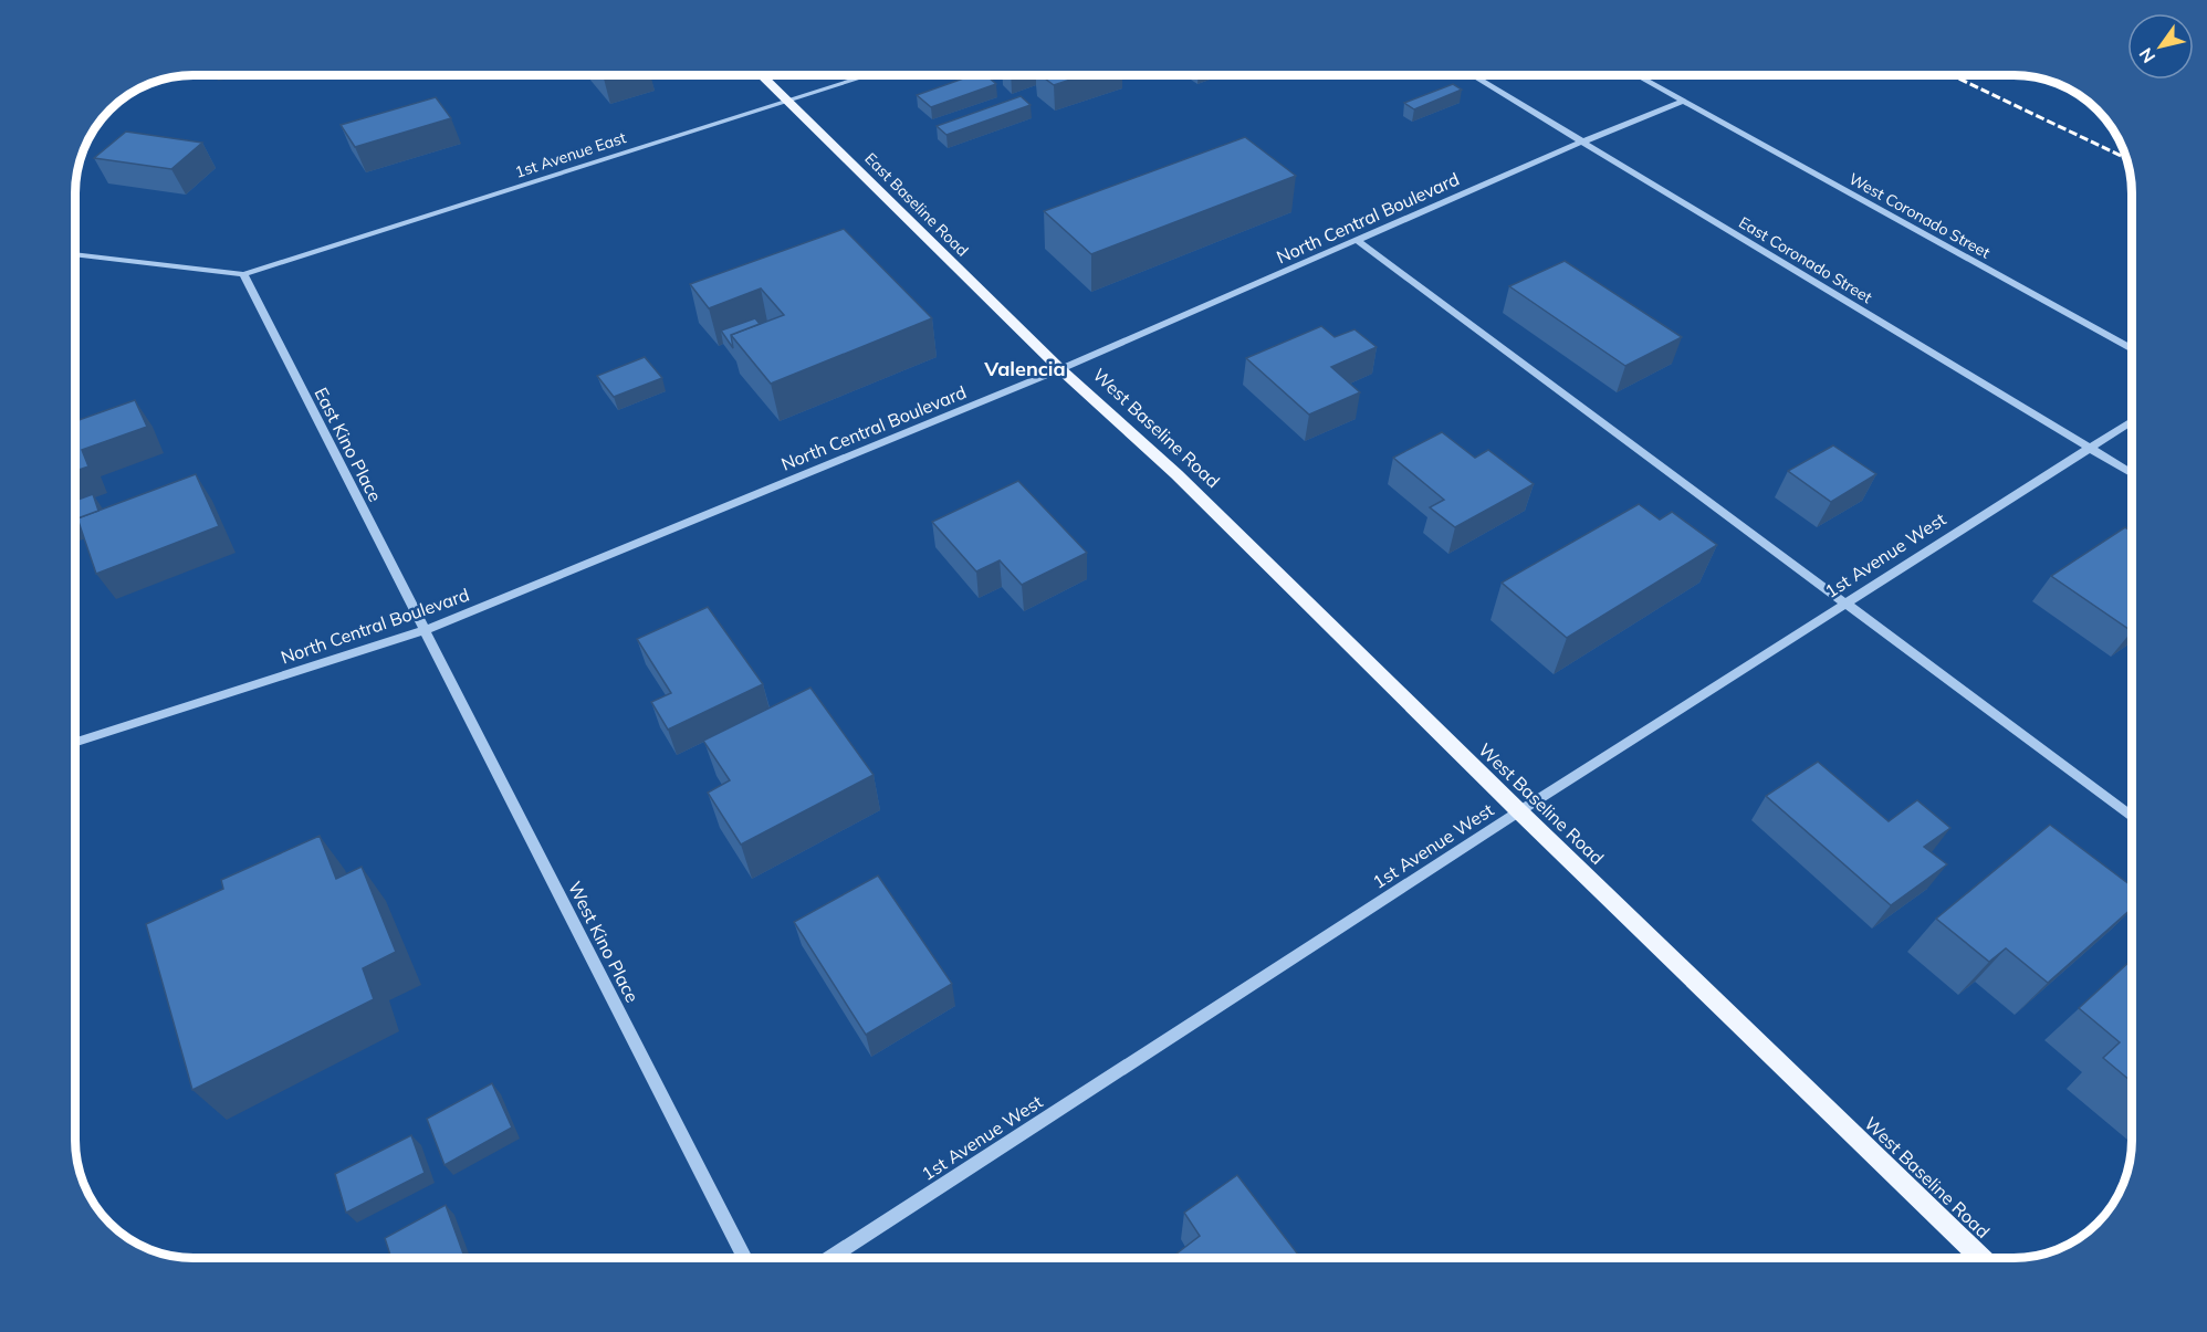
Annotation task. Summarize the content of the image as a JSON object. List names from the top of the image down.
{
  "streets": {
    "main road": ["East Baseline Road", "West Baseline Road"],
    "street": [
      "1st Avenue East",
      "West Coronado Street",
      "North Central Boulevard",
      "East Coronado Street",
      "East Kino Place",
      "1st Avenue West",
      "West Kino Place"
    ]
  },
  "crossings": [
    ["1st Avenue East", "East Baseline Road"],
    ["1st Avenue East", "East Kino Place"],
    ["East Baseline Road", "North Central Boulevard"],
    ["East Baseline Road", "West Baseline Road"],
    ["West Coronado Street", "North Central Boulevard"],
    ["North Central Boulevard", "East Coronado Street"],
    ["North Central Boulevard", "West Baseline Road"],
    ["North Central Boulevard", "East Kino Place"],
    ["North Central Boulevard", "West Kino Place"],
    ["East Coronado Street", "1st Avenue West"],
    ["West Baseline Road", "1st Avenue West"],
    ["East Kino Place", "West Kino Place"]
  ],
  "districts": ["Valencia"],
  "north": "bottom left"
}
